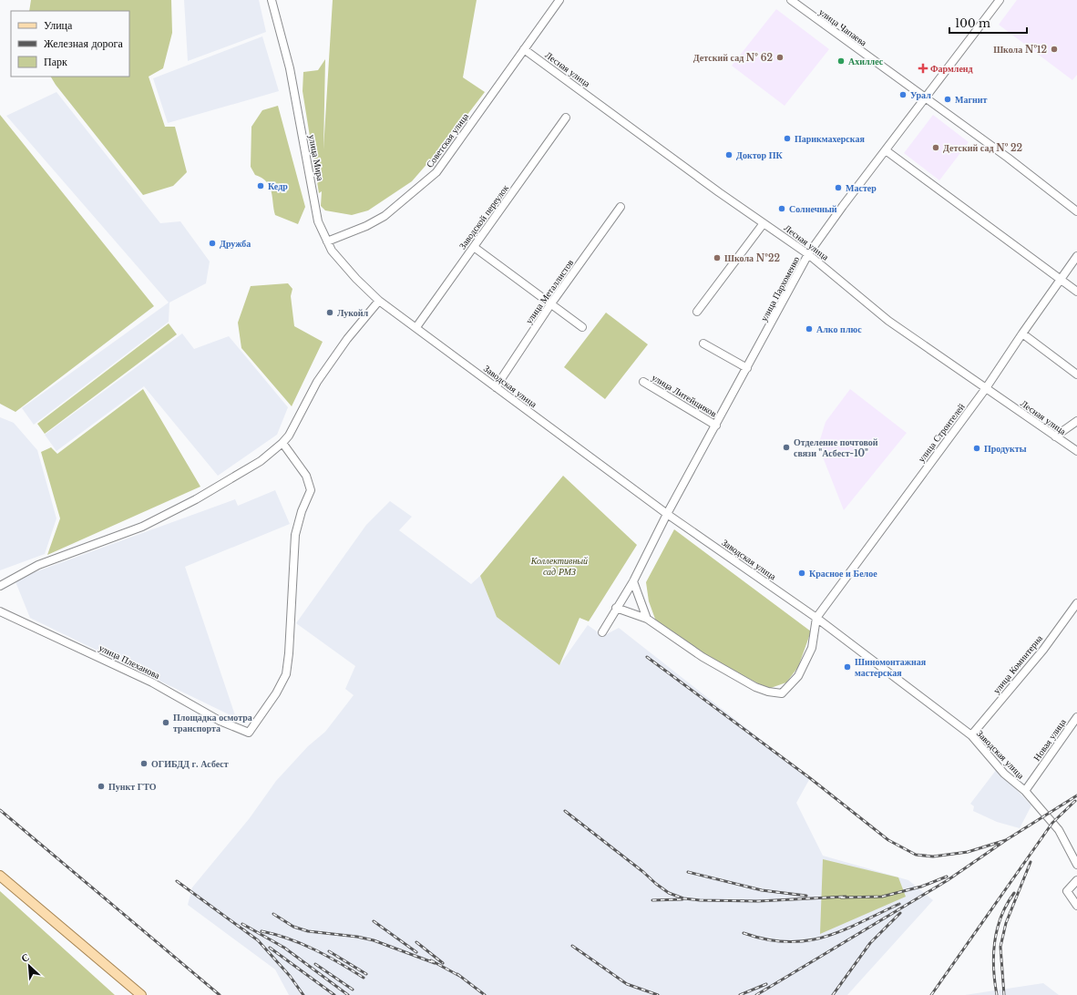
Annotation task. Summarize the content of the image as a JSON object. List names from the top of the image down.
{
  "streets": {
    "street": [
      "улица Чапаева",
      "Лесная улица",
      "Советская улица",
      "улица Мира",
      "Заводской переулок",
      "улица Пархоменко",
      "улица Металлистов",
      "Заводская улица",
      "улица Литейщиков",
      "улица Строителей",
      "улица Плеханова",
      "улица Коминтерна",
      "Новая улица"
    ]
  },
  "crossings": [
    ["улица Чапаева", "улица Пархоменко"],
    ["Лесная улица", "Советская улица"],
    ["Лесная улица", "улица Пархоменко"],
    ["Лесная улица", "улица Строителей"],
    ["Советская улица", "улица Мира"],
    ["улица Мира", "Заводская улица"],
    ["Заводской переулок", "Заводская улица"],
    ["улица Пархоменко", "Заводская улица"],
    ["улица Пархоменко", "улица Литейщиков"],
    ["улица Металлистов", "Заводская улица"],
    ["Заводская улица", "улица Строителей"],
    ["Заводская улица", "улица Коминтерна"],
    ["Заводская улица", "Новая улица"]
  ],
  "parks": ["Коллективный сад РМЗ"],
  "places": {
    "other": [
      "Школа №12",
      "Детский сад № 62",
      "Ахиллес",
      "Урал",
      "Магнит",
      "Парикмахерская",
      "Детский сад № 22",
      "Доктор ПК",
      "Кедр",
      "Мастер",
      "Солнечный",
      "Дружба",
      "Школа №22",
      "Лукойл",
      "Алко плюс",
      "Отделение почтовой связи \"Асбест-10\"",
      "Продукты",
      "Красное и Белое",
      "Шиномонтажная мастерская",
      "Площадка осмотра транспорта",
      "ОГИБДД г. Асбест",
      "Пункт ГТО"
    ],
    "health": ["Фармленд"]
  },
  "legend": ["Улица", "Железная дорога", "Парк"],
  "scale_bar": "100 m",
  "north": "top left"
}
